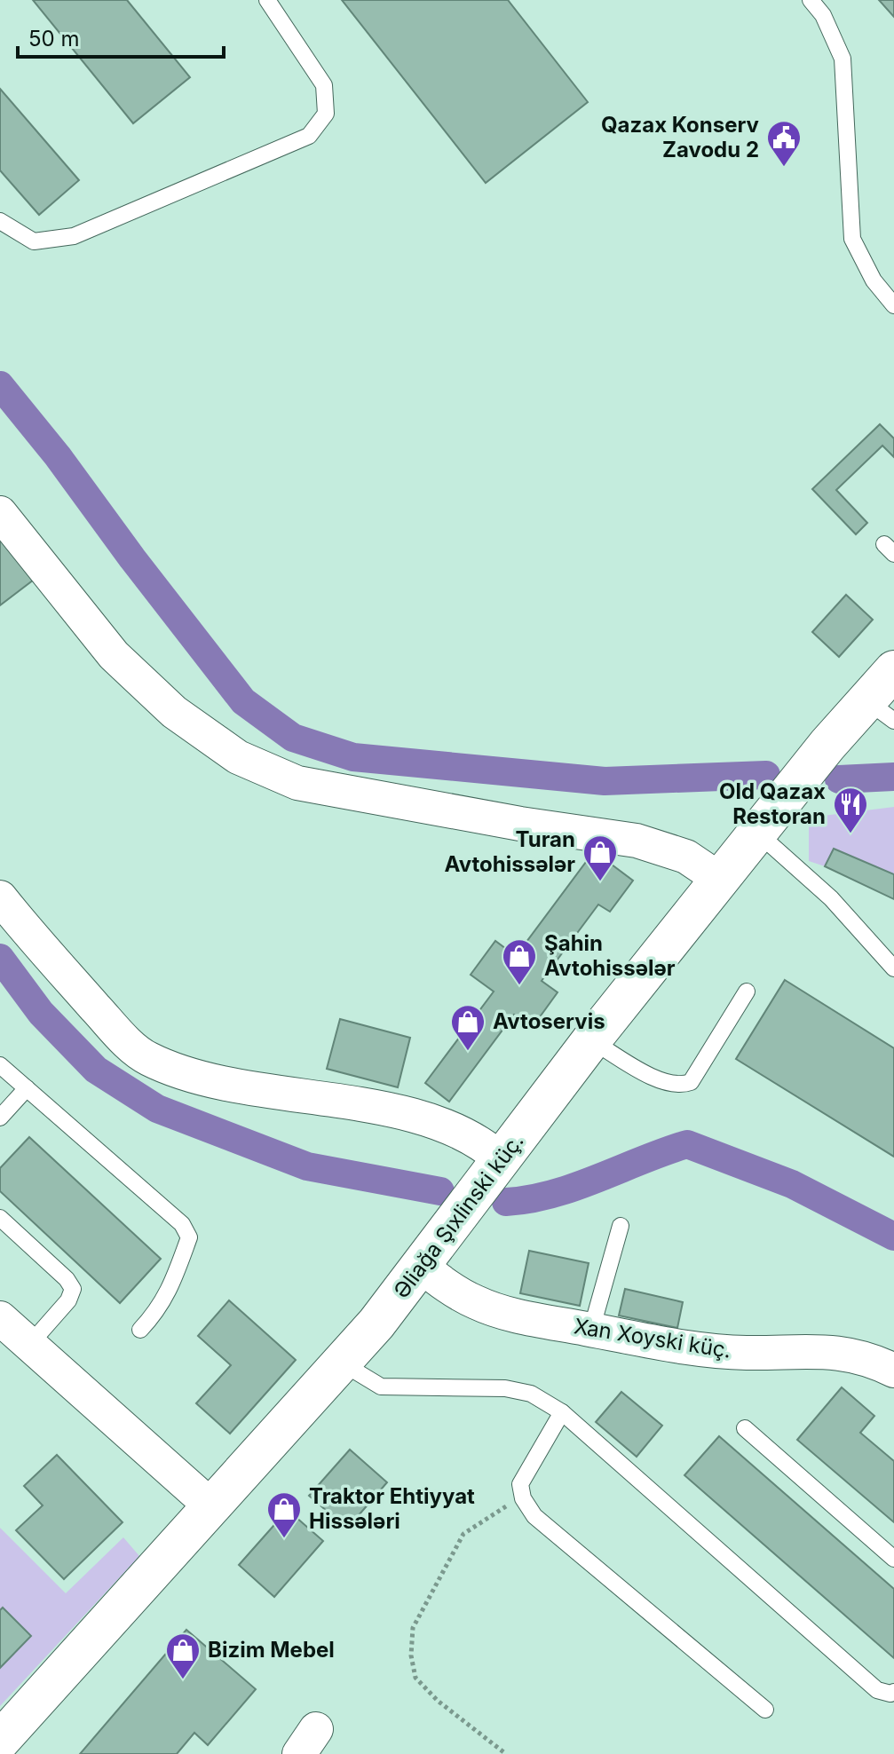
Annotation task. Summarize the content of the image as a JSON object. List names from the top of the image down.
{
  "streets": {
    "main road": ["Əliağa Şıxlinski küç."],
    "street": ["Xan Xoyski küç."]
  },
  "crossings": [
    ["Əliağa Şıxlinski küç.", "Xan Xoyski küç."]
  ],
  "places": {
    "public building": ["Qazax Konserv Zavodu 2"],
    "restaurant": ["Old Qazax Restoran"],
    "shop": [
      "Turan Avtohissələr",
      "Şahin Avtohissələr",
      "Avtoservis",
      "Traktor Ehtiyyat Hissələri",
      "Bizim Mebel"
    ]
  },
  "scale_bar": "50 m"
}
